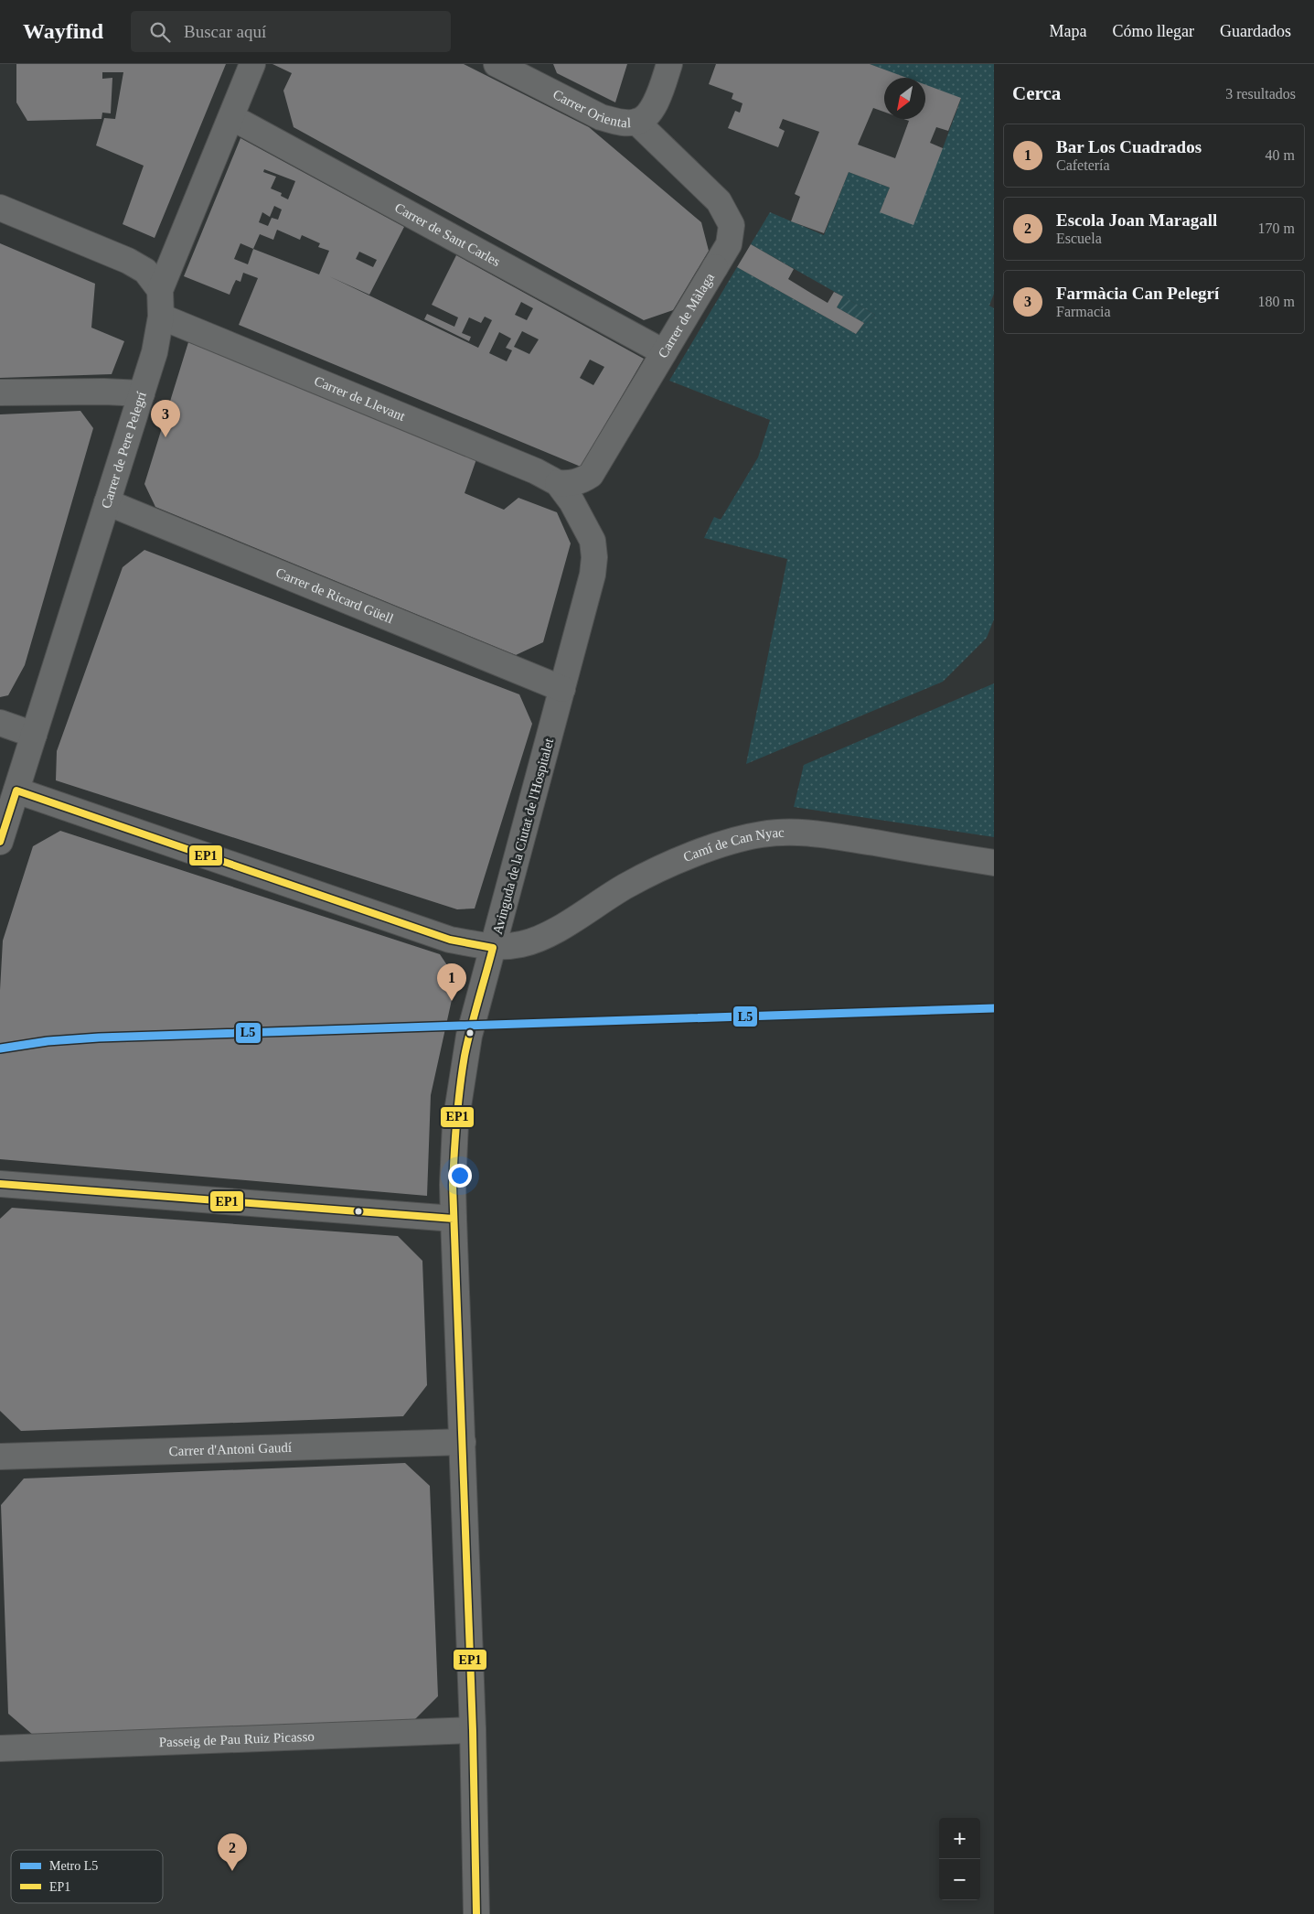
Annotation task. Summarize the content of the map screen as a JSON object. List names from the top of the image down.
{
  "streets": {
    "street": [
      "Carrer Oriental",
      "Carrer de Sant Carles",
      "Carrer de Màlaga",
      "Carrer de Llevant",
      "Carrer de Pere Pelegrí",
      "Carrer de Ricard Güell",
      "Avinguda de la Ciutat de l'Hospitalet",
      "Camí de Can Nyac",
      "Carrer d'Antoni Gaudí",
      "Passeig de Pau Ruiz Picasso"
    ]
  },
  "crossings": [
    ["Carrer Oriental", "Carrer de Màlaga"],
    ["Carrer de Sant Carles", "Carrer de Màlaga"],
    ["Carrer de Sant Carles", "Carrer de Pere Pelegrí"],
    ["Carrer de Màlaga", "Carrer de Llevant"],
    ["Carrer de Màlaga", "Avinguda de la Ciutat de l'Hospitalet"],
    ["Carrer de Llevant", "Carrer de Pere Pelegrí"],
    ["Carrer de Llevant", "Avinguda de la Ciutat de l'Hospitalet"],
    ["Carrer de Pere Pelegrí", "Carrer de Ricard Güell"],
    ["Carrer de Pere Pelegrí", "Camí de Can Nyac"],
    ["Carrer de Ricard Güell", "Avinguda de la Ciutat de l'Hospitalet"],
    ["Avinguda de la Ciutat de l'Hospitalet", "Camí de Can Nyac"],
    ["Avinguda de la Ciutat de l'Hospitalet", "Carrer d'Antoni Gaudí"],
    ["Avinguda de la Ciutat de l'Hospitalet", "Passeig de Pau Ruiz Picasso"]
  ],
  "lines": ["transit line EP1", "metro line L5"],
  "legend": ["Metro L5", "EP1"],
  "north": "bottom left",
  "page": {
    "header": "Wayfind",
    "search": "Buscar aquí",
    "nav": ["Mapa", "Cómo llegar", "Guardados"],
    "heading": ["Cerca", "3 resultados"],
    "list": [
      {
        "mark": "1",
        "name": "Bar Los Cuadrados",
        "note": "Cafetería",
        "value": "40 m"
      },
      {
        "mark": "2",
        "name": "Escola Joan Maragall",
        "note": "Escuela",
        "value": "170 m"
      },
      {
        "mark": "3",
        "name": "Farmàcia Can Pelegrí",
        "note": "Farmacia",
        "value": "180 m"
      }
    ],
    "pins": ["3", "1", "2"],
    "map_buttons": ["+", "−"]
  }
}
